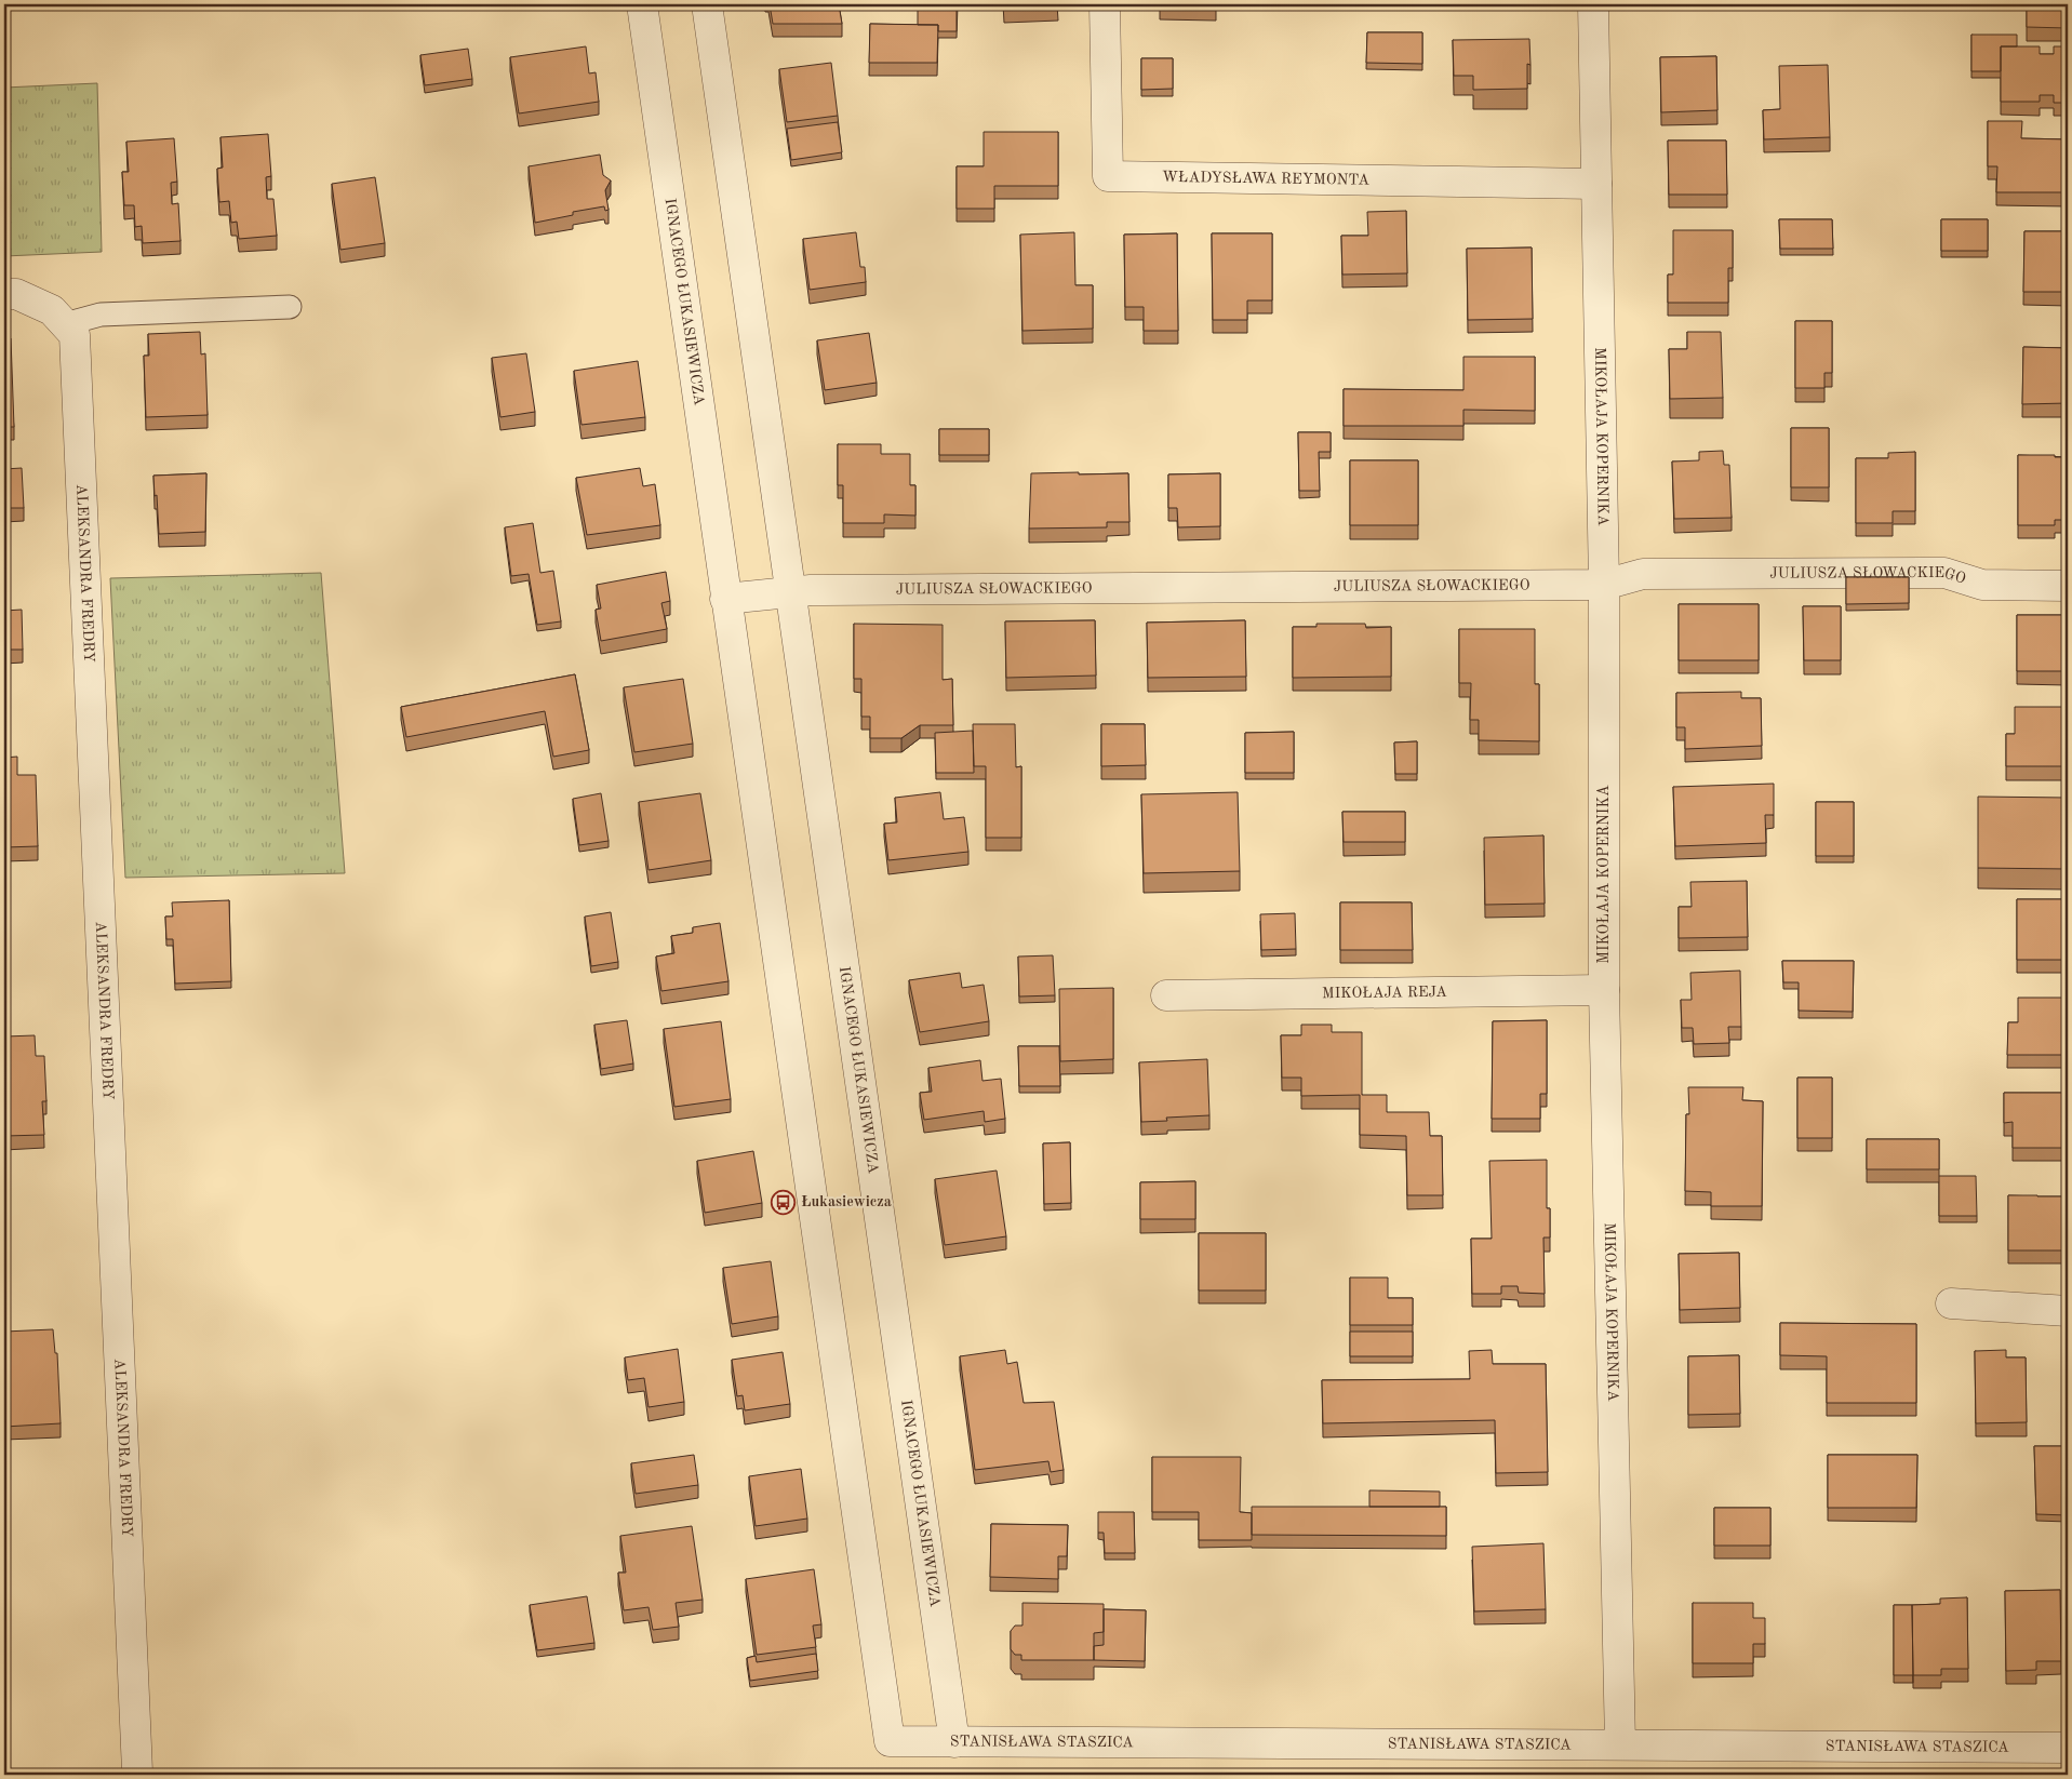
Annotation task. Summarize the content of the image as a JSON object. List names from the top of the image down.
{
  "streets": {
    "street": [
      "WŁADYSŁAWA REYMONTA",
      "IGNACEGO ŁUKASIEWICZA",
      "MIKOŁAJA KOPERNIKA",
      "ALEKSANDRA FREDRY",
      "JULIUSZA SŁOWACKIEGO",
      "MIKOŁAJA REJA",
      "STANISŁAWA STASZICA"
    ]
  },
  "crossings": [
    ["WŁADYSŁAWA REYMONTA", "MIKOŁAJA KOPERNIKA"],
    ["IGNACEGO ŁUKASIEWICZA", "JULIUSZA SŁOWACKIEGO"],
    ["IGNACEGO ŁUKASIEWICZA", "STANISŁAWA STASZICA"],
    ["MIKOŁAJA KOPERNIKA", "JULIUSZA SŁOWACKIEGO"],
    ["MIKOŁAJA KOPERNIKA", "MIKOŁAJA REJA"],
    ["MIKOŁAJA KOPERNIKA", "STANISŁAWA STASZICA"]
  ],
  "places": {
    "bus stop": ["Łukasiewicza"]
  }
}
